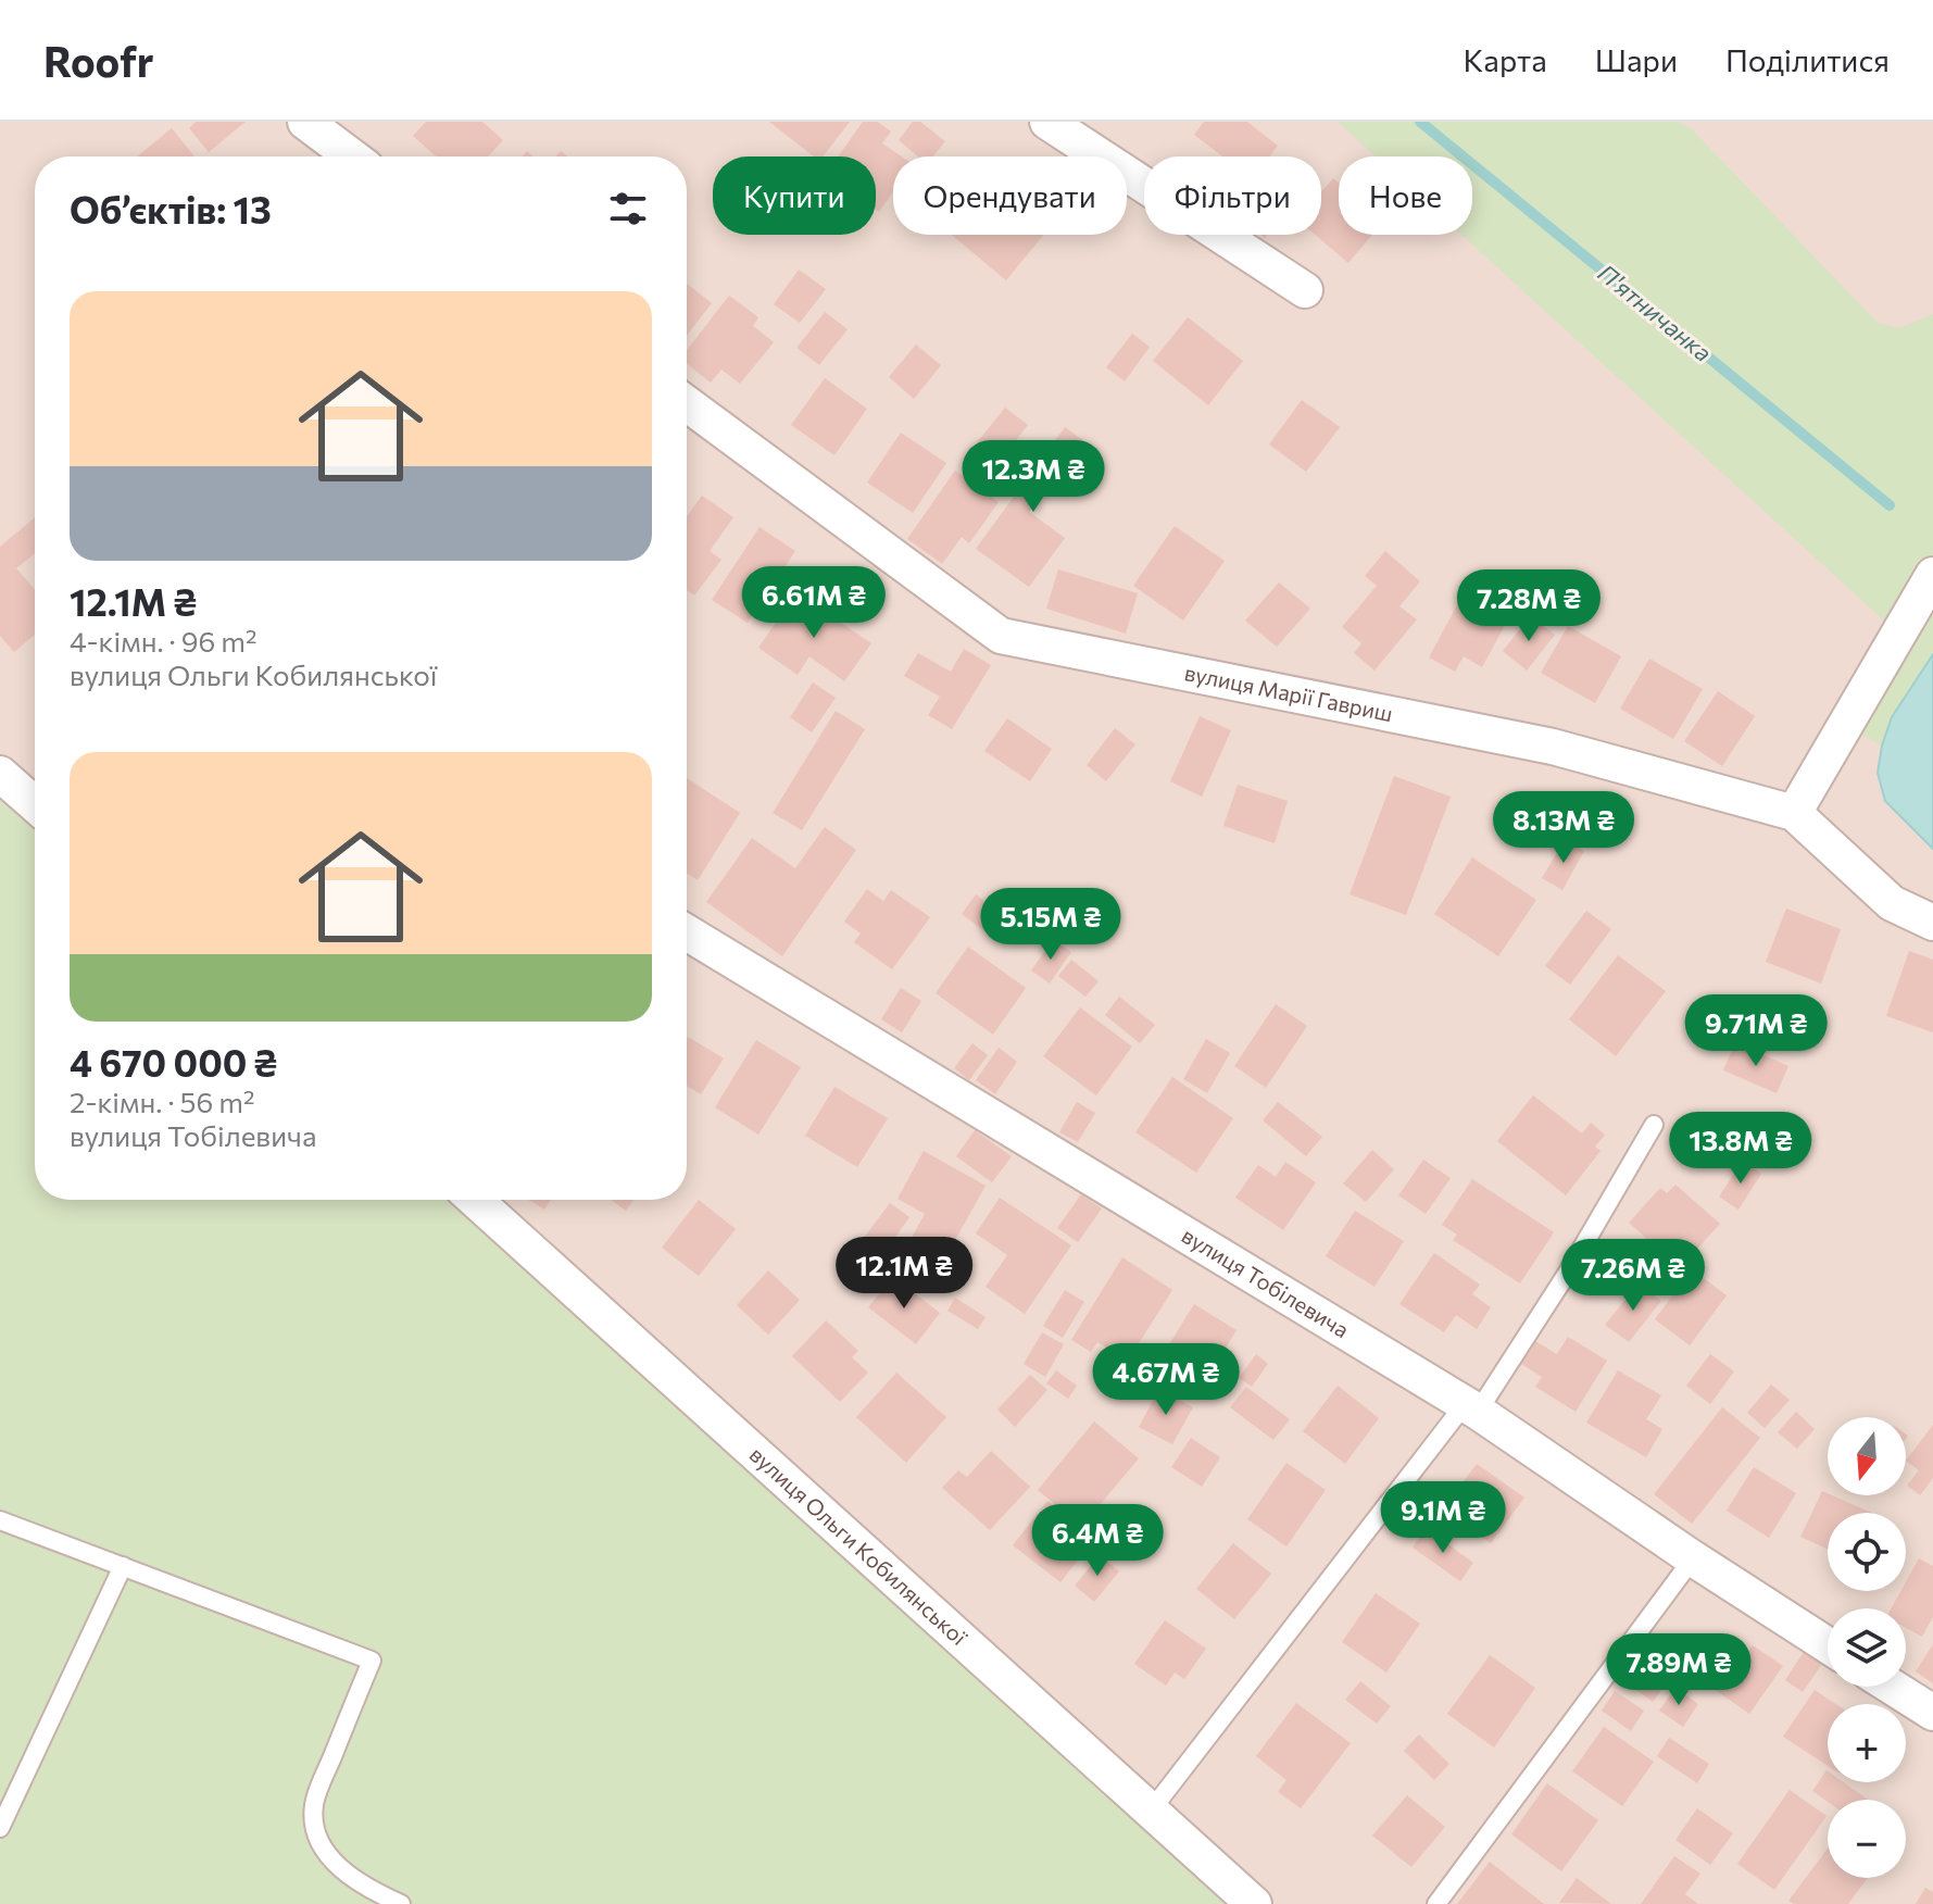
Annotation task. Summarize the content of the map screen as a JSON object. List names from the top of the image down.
{
  "streets": {
    "street": ["вулиця Марії Гавриш", "вулиця Тобілевича", "вулиця Ольги Кобилянської"]
  },
  "water": ["П'ятничанка"],
  "north": "bottom",
  "page": {
    "header": "Roofr",
    "nav": ["Карта", "Шари", "Поділитися"],
    "chip": [
      "Купити",
      "Орендувати",
      "Фільтри",
      "Нове"
    ],
    "heading": "Об’єктів: 13",
    "list": [
      {
        "name": "12.1M ₴",
        "note": "4-кімн. · 96 m² · вулиця Ольги Кобилянської"
      },
      {
        "name": "4 670 000 ₴",
        "note": "2-кімн. · 56 m² · вулиця Тобілевича"
      }
    ],
    "price": [
      "12.3M ₴",
      "6.61M ₴",
      "7.28M ₴",
      "8.13M ₴",
      "5.15M ₴",
      "9.71M ₴",
      "13.8M ₴",
      "12.1M ₴",
      "7.26M ₴",
      "4.67M ₴",
      "9.1M ₴",
      "6.4M ₴",
      "7.89M ₴"
    ],
    "map_buttons": ["+", "−"]
  }
}
